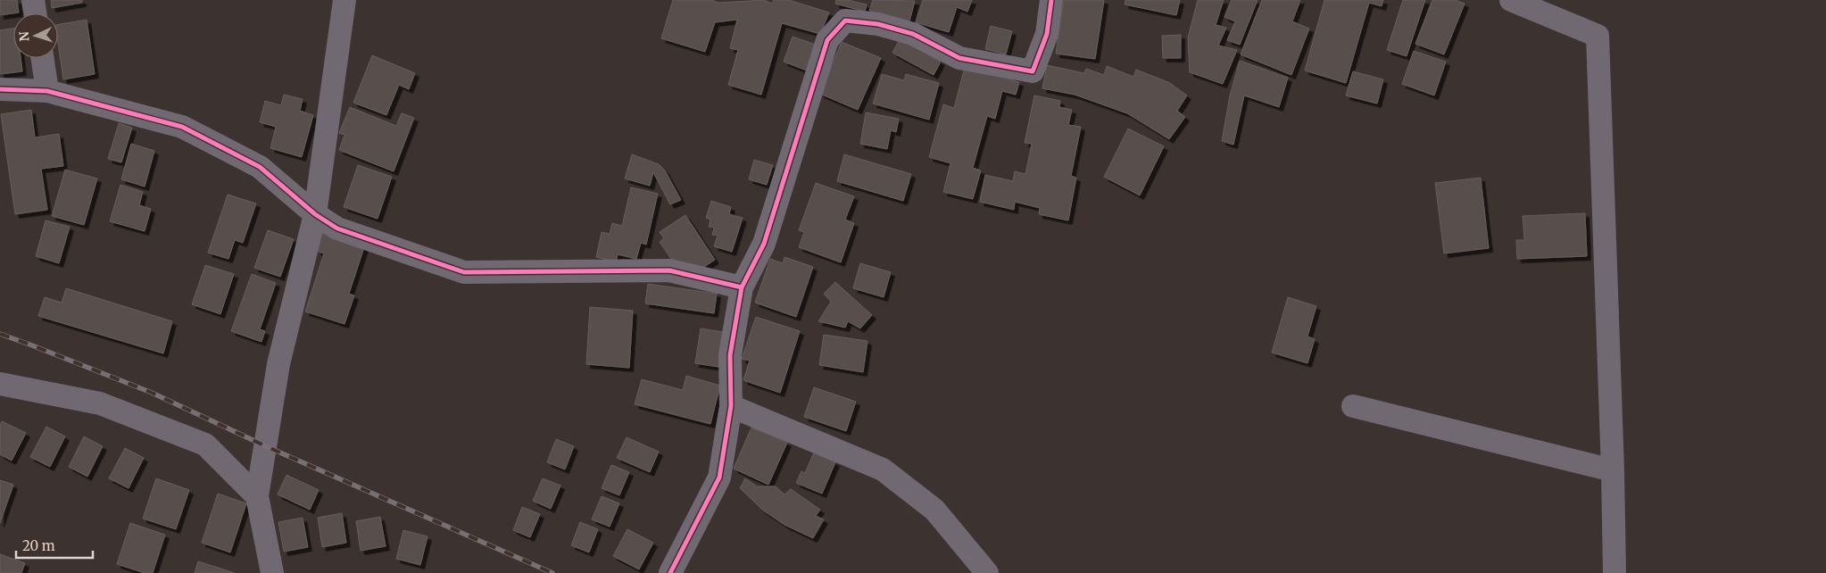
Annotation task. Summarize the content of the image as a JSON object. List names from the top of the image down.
{
  "scale_bar": "20 m",
  "north": "left"
}
